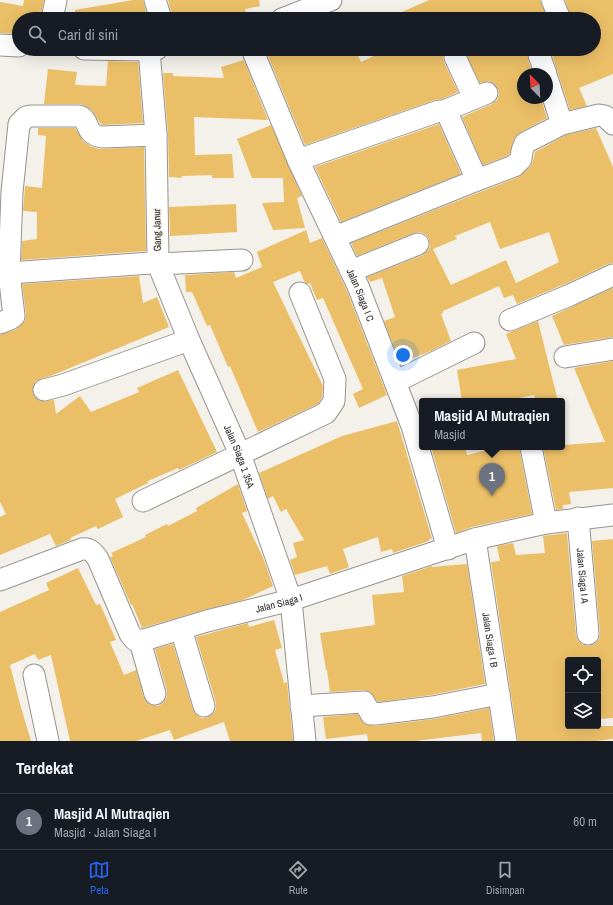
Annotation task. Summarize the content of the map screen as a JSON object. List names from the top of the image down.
{
  "streets": {
    "street": [
      "Gang Janur",
      "Jalan Siaga I C",
      "Jalan Siaga 1 35A",
      "Jalan Siaga I A",
      "Jalan Siaga I",
      "Jalan Siaga I B"
    ]
  },
  "crossings": [
    ["Jalan Siaga I C", "Jalan Siaga I"],
    ["Jalan Siaga 1 35A", "Jalan Siaga I"],
    ["Jalan Siaga I A", "Jalan Siaga I"],
    ["Jalan Siaga I", "Jalan Siaga I B"]
  ],
  "north": "top left",
  "page": {
    "search": "Cari di sini",
    "popup": ["Masjid Al Mutraqien", "Masjid"],
    "pins": "1",
    "heading": "Terdekat",
    "list": [
      {
        "mark": "1",
        "name": "Masjid Al Mutraqien",
        "note": "Masjid · Jalan Siaga I",
        "value": "60 m"
      }
    ],
    "nav": ["Peta", "Rute", "Disimpan"]
  }
}
